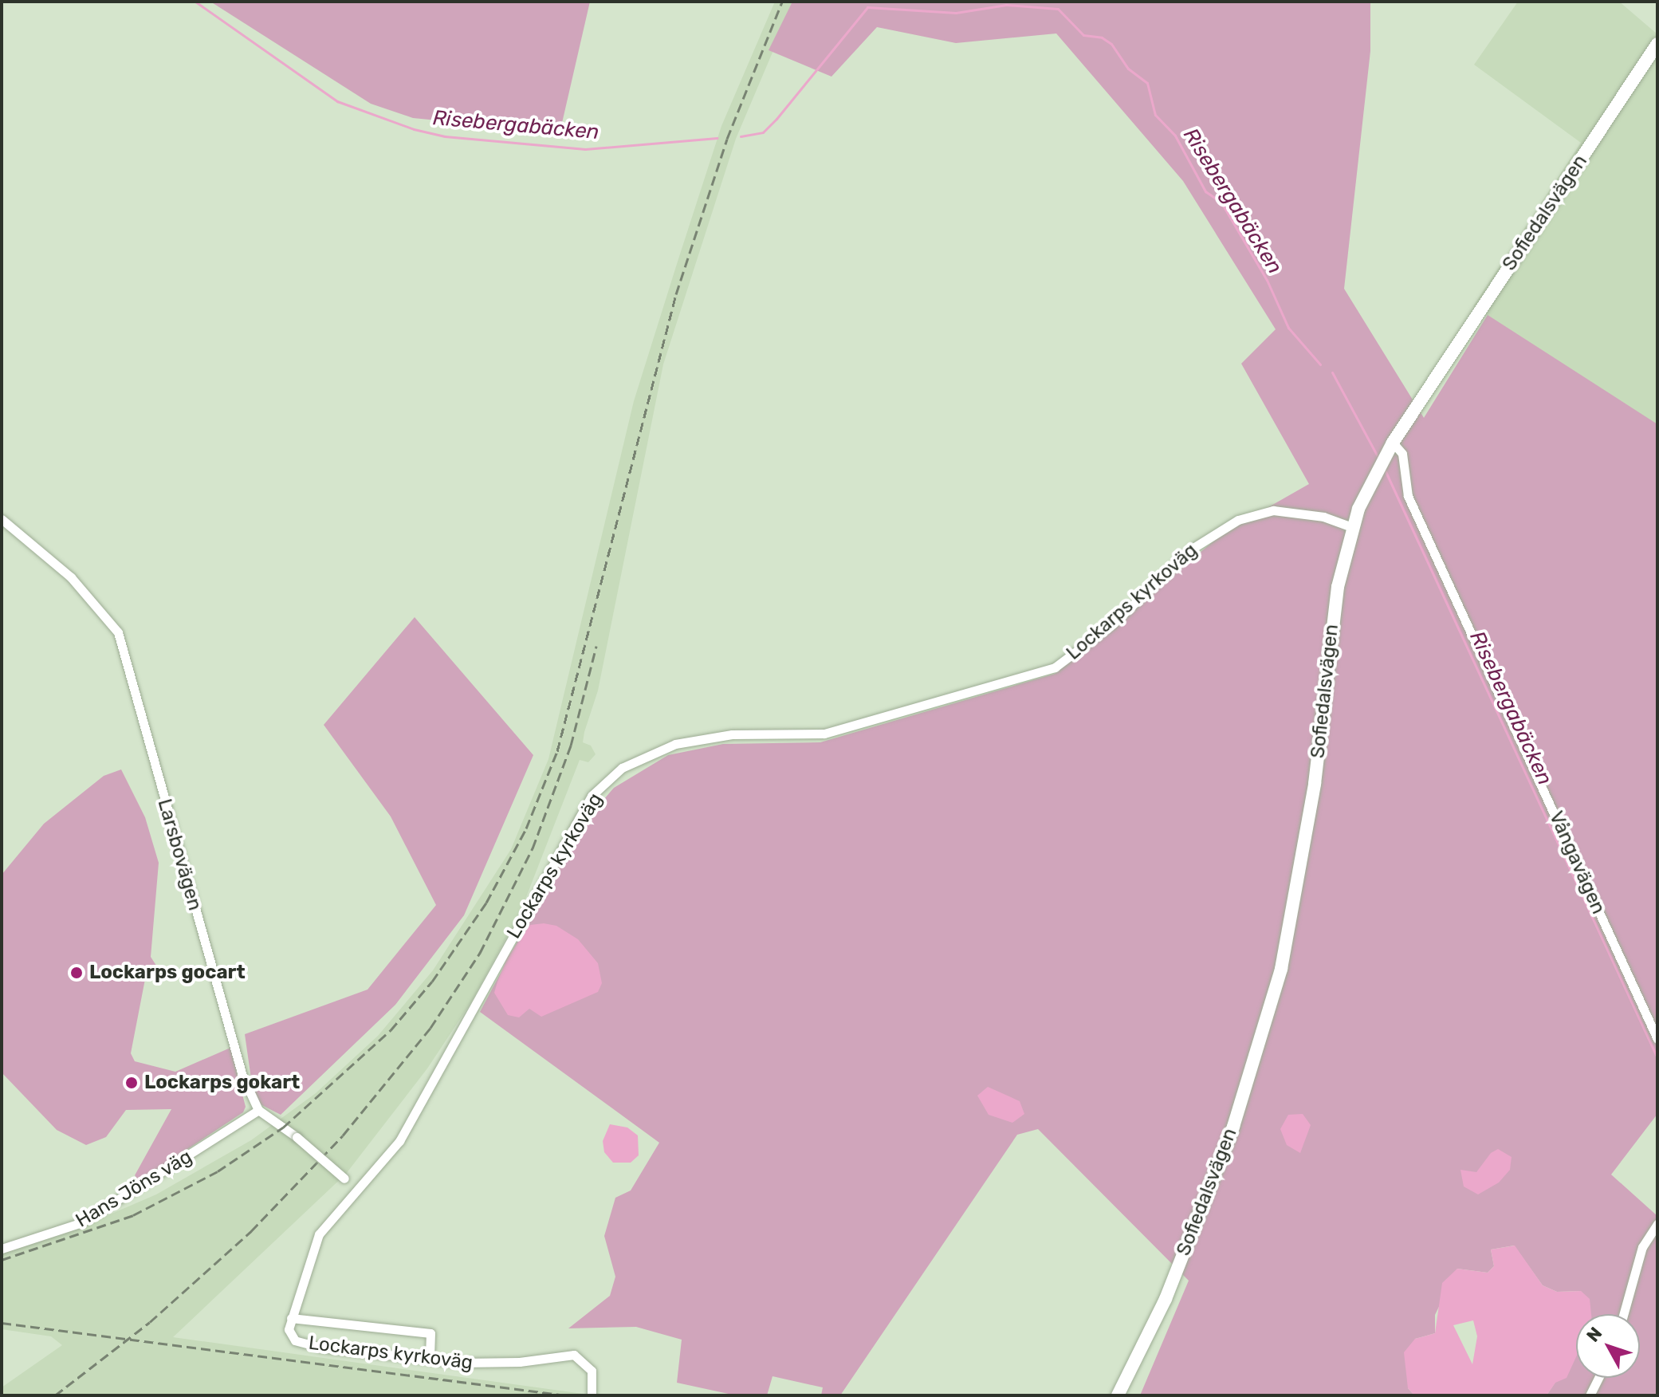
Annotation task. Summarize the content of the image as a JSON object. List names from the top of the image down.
{
  "streets": {
    "main road": ["Sofiedalsvägen"],
    "street": [
      "Lockarps kyrkoväg",
      "Larsbovägen",
      "Vångavägen",
      "Hans Jöns väg"
    ]
  },
  "crossings": [
    ["Sofiedalsvägen", "Lockarps kyrkoväg"],
    ["Sofiedalsvägen", "Vångavägen"],
    ["Lockarps kyrkoväg", "Larsbovägen"],
    ["Larsbovägen", "Hans Jöns väg"]
  ],
  "water": ["Risebergabäcken"],
  "places": ["Lockarps gocart", "Lockarps gokart"],
  "north": "top left"
}
